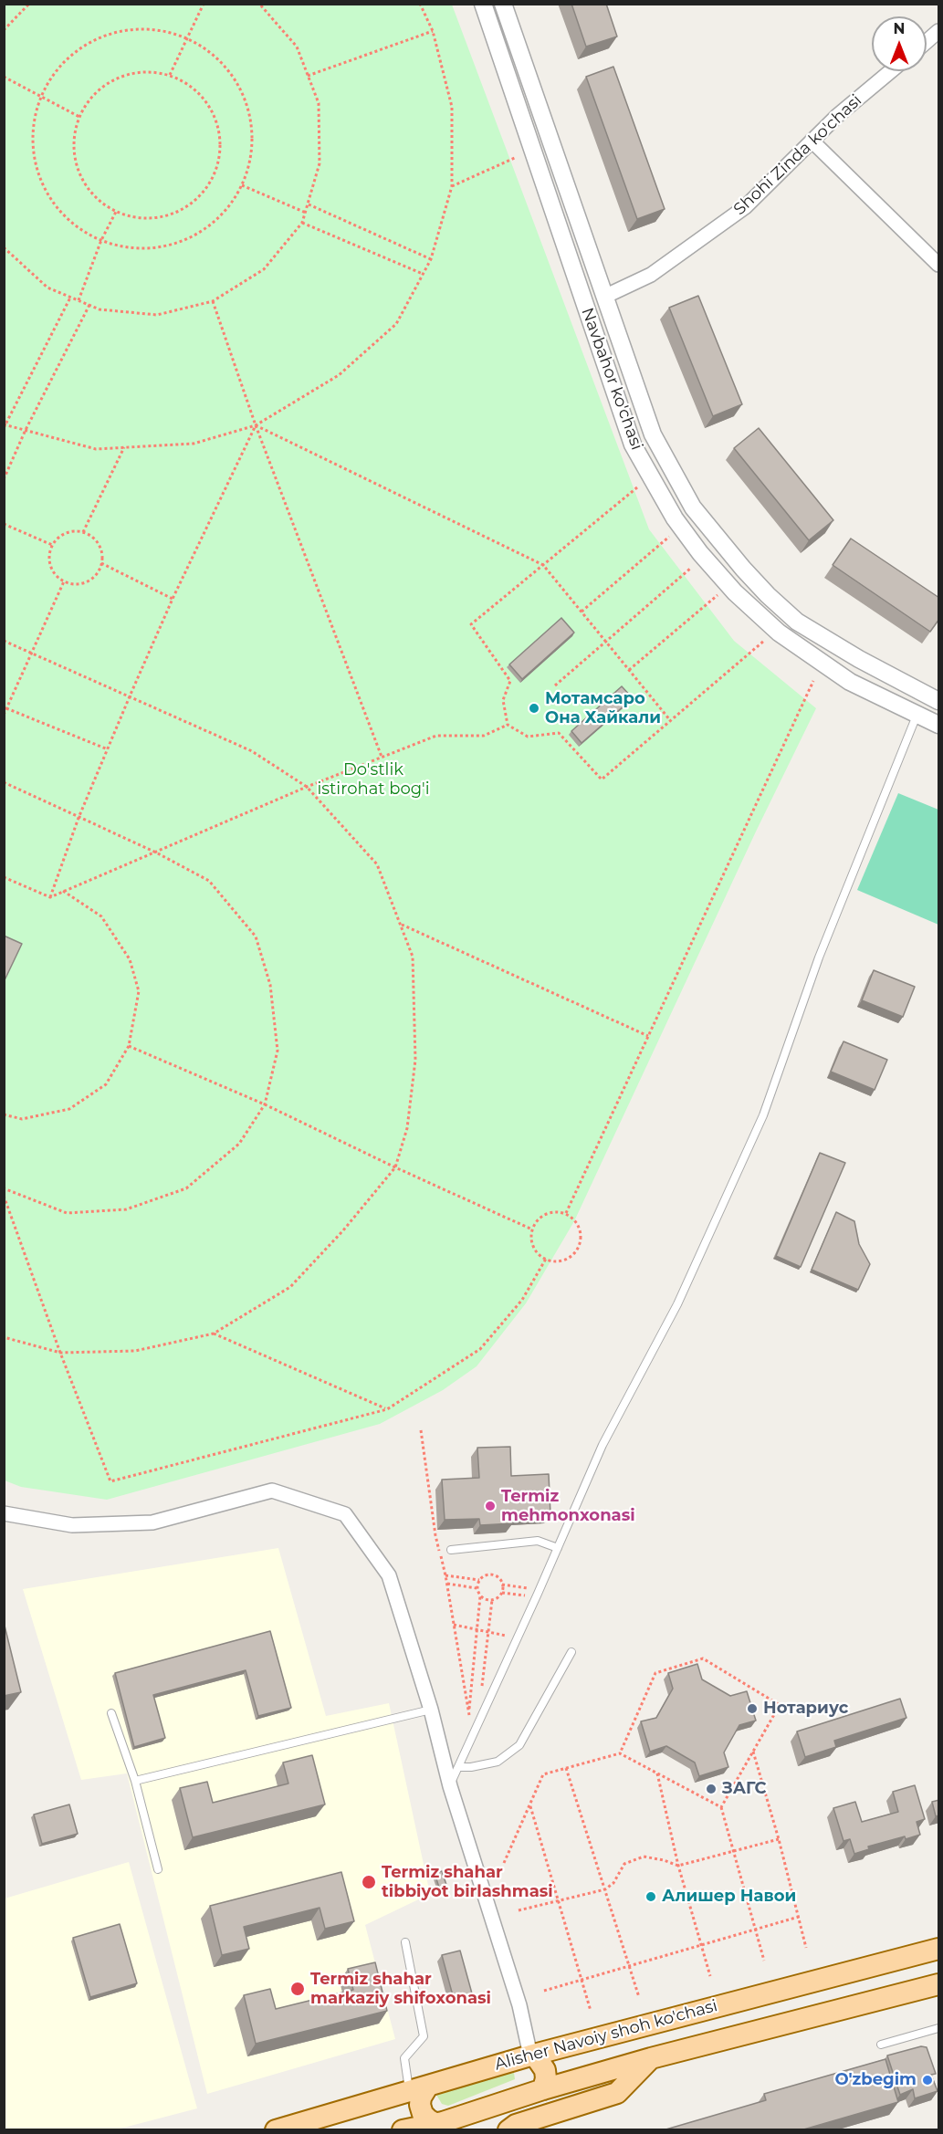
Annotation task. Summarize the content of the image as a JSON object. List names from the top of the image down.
{
  "streets": {
    "main road": ["Alisher Navoiy shoh ko'chasi"],
    "street": ["Shohi Zinda ko'chasi", "Navbahor ko'chasi"]
  },
  "crossings": [
    ["Shohi Zinda ko'chasi", "Navbahor ko'chasi"]
  ],
  "parks": ["Do'stlik istirohat bog'i"],
  "places": [
    "Мотамсаро Она Хайкали",
    "Termiz mehmonxonasi",
    "Нотариус",
    "ЗАГС",
    "Termiz shahar tibbiyot birlashmasi",
    "Алишер Навои",
    "Termiz shahar markaziy shifoxonasi",
    "O'zbegim"
  ],
  "north": "top"
}
